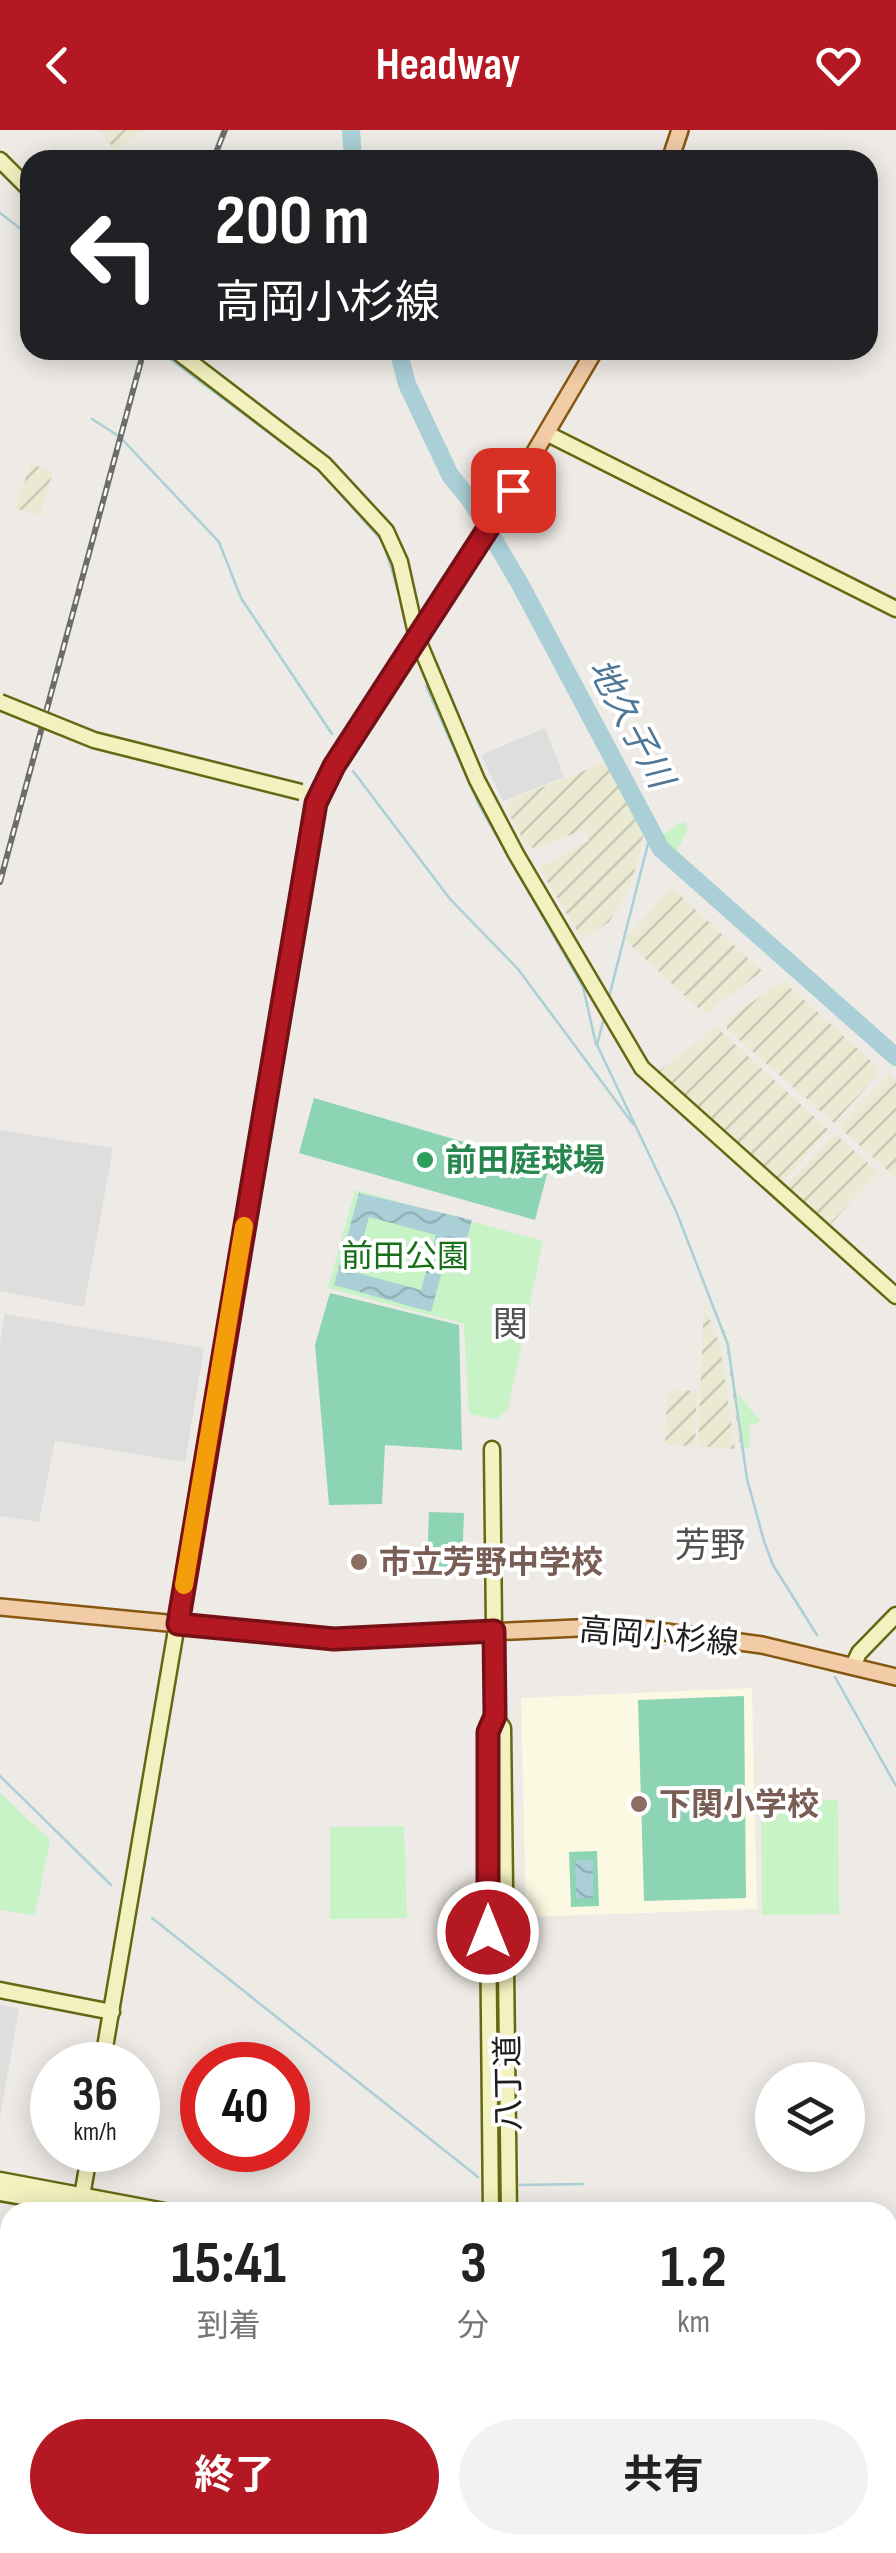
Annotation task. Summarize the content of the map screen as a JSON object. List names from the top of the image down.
{
  "streets": {
    "main road": ["高岡小杉線"],
    "street": ["八丁道"]
  },
  "crossings": [
    ["高岡小杉線", "八丁道"]
  ],
  "districts": ["関", "芳野"],
  "water": ["地久子川"],
  "parks": ["前田公園"],
  "places": ["前田庭球場", "市立芳野中学校", "下関小学校"],
  "page": {
    "header": "Headway",
    "turn": ["200 m", "高岡小杉線"],
    "speed": "36 km/h",
    "limit": "40",
    "eta": [
      "15:41",
      "到着",
      "3",
      "分",
      "1.2",
      "km"
    ],
    "buttons": ["終了", "共有"]
  }
}
